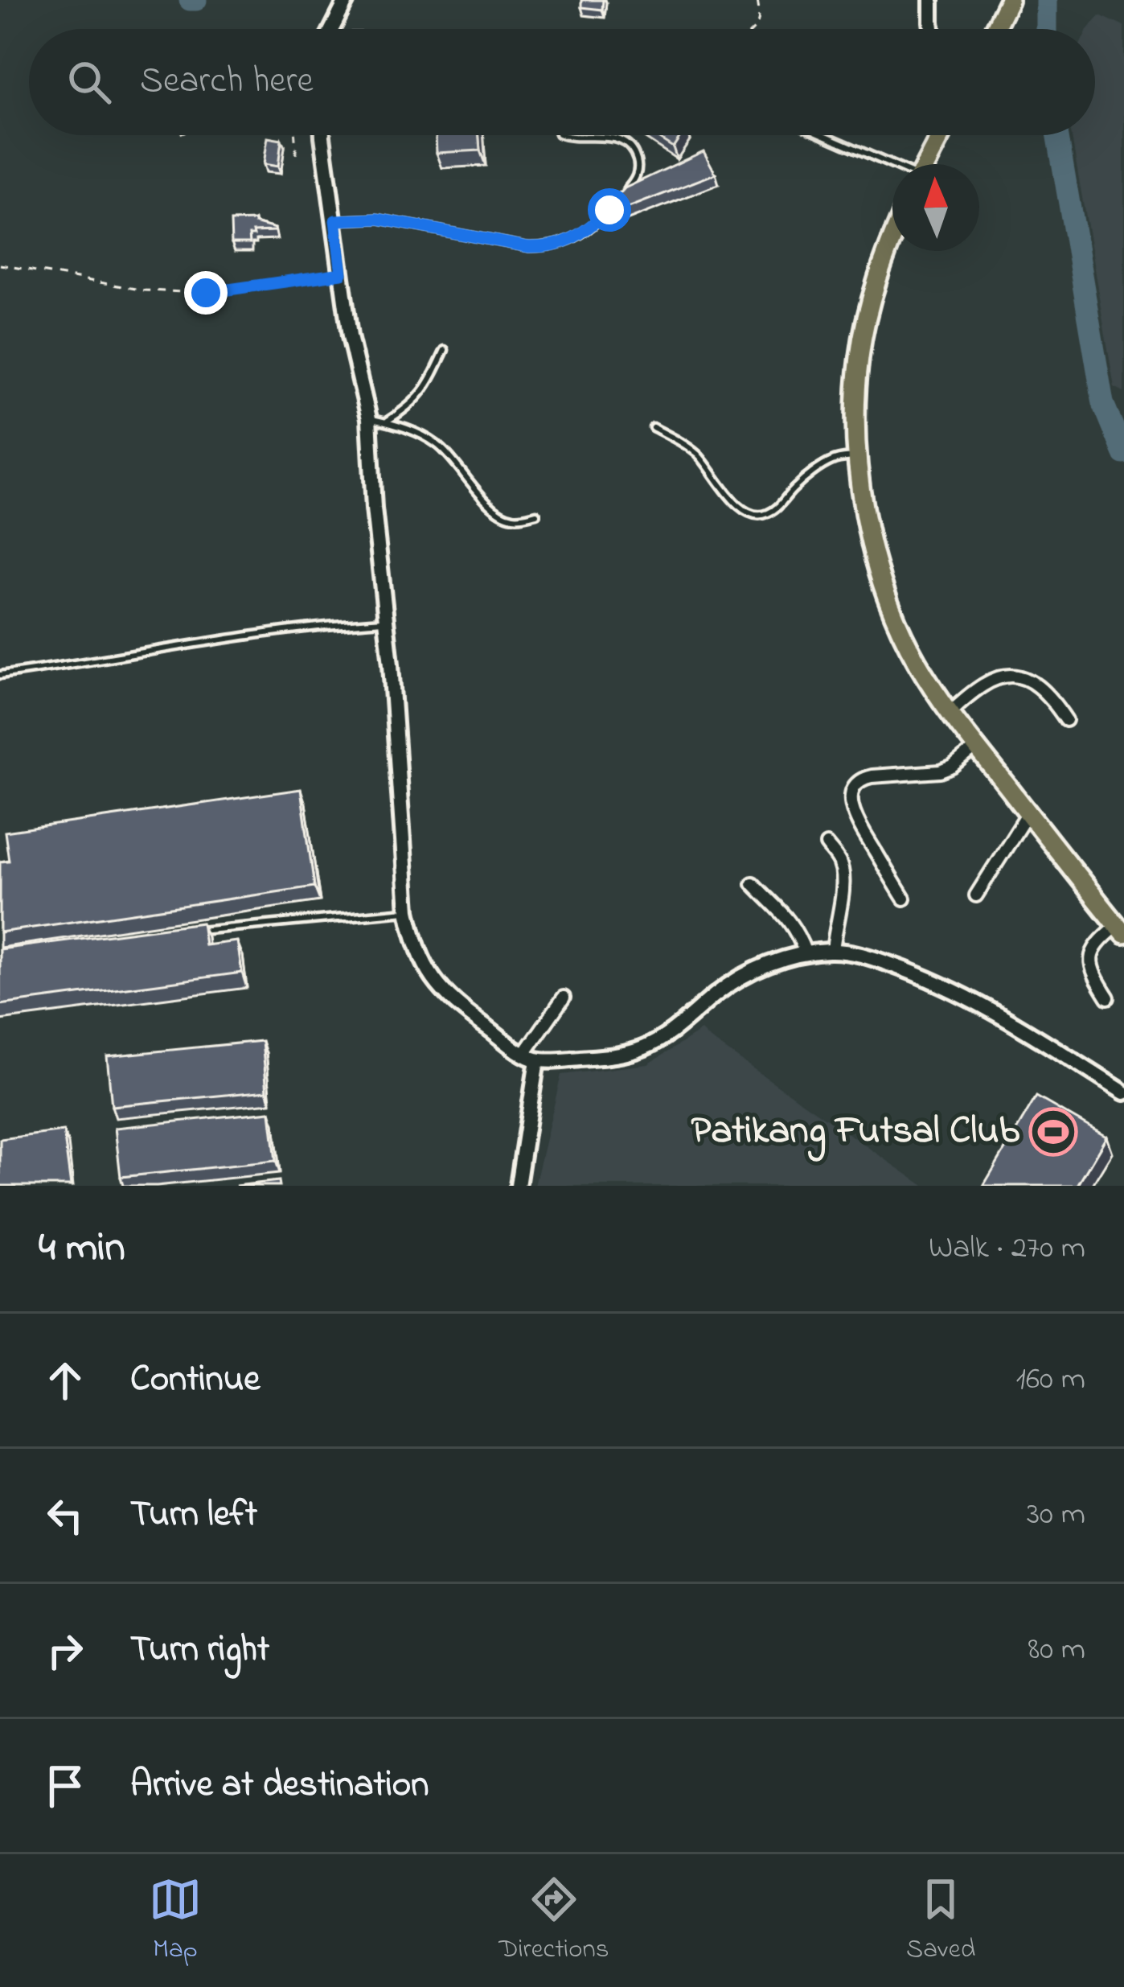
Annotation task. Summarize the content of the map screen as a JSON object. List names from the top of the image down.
{
  "places": {
    "sports": ["Patikang Futsal Club"]
  },
  "north": "top",
  "page": {
    "search": "Search here",
    "heading": ["4 min", "Walk · 270 m"],
    "list": [
      ["Continue", "160 m"],
      ["Turn left", "30 m"],
      ["Turn right", "80 m"],
      "Arrive at destination"
    ],
    "nav": ["Map", "Directions", "Saved"]
  }
}
